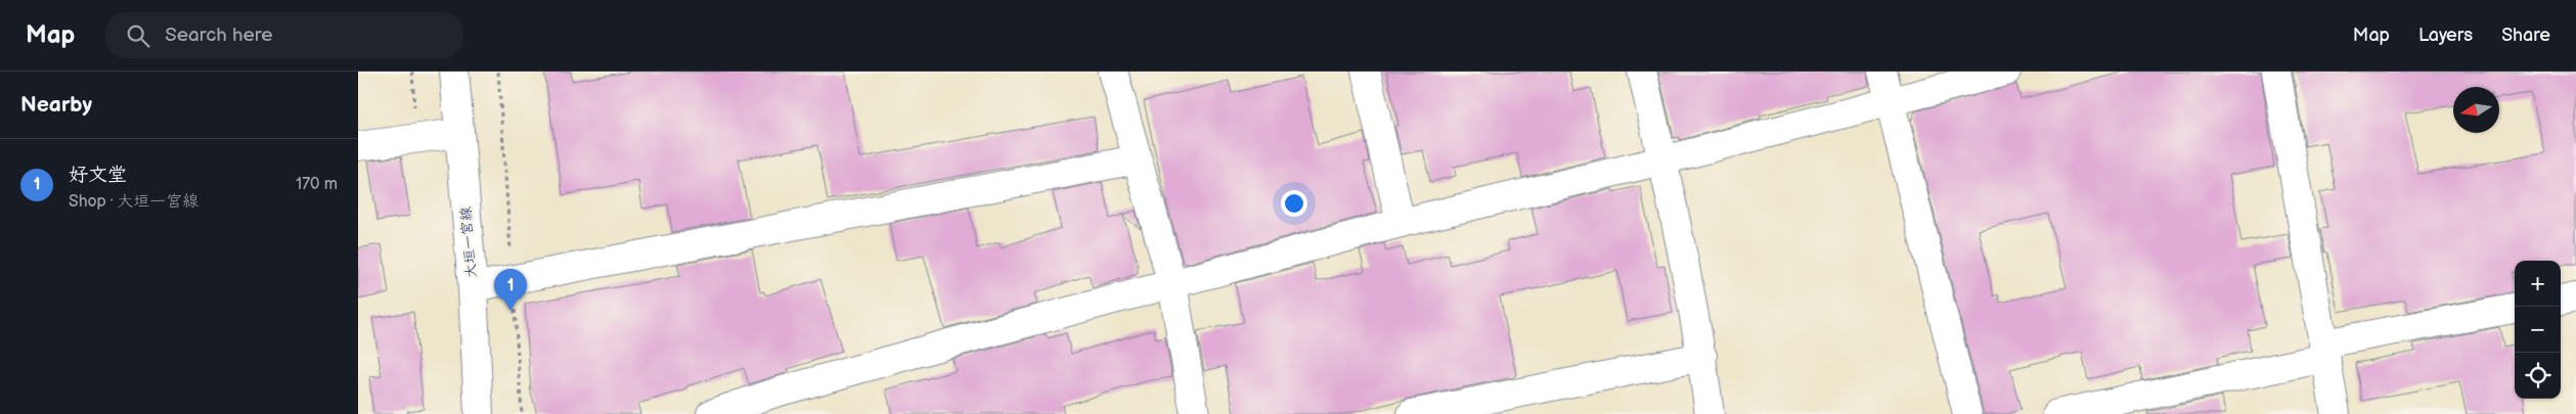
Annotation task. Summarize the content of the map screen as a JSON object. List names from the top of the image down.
{
  "streets": {
    "street": ["大垣一宮線"]
  },
  "north": "left",
  "page": {
    "header": "Map",
    "search": "Search here",
    "nav": ["Map", "Layers", "Share"],
    "heading": "Nearby",
    "list": [
      {
        "mark": "1",
        "name": "好文堂",
        "note": "Shop · 大垣一宮線",
        "value": "170 m"
      }
    ],
    "map_buttons": ["+", "−"],
    "pins": "1"
  }
}
